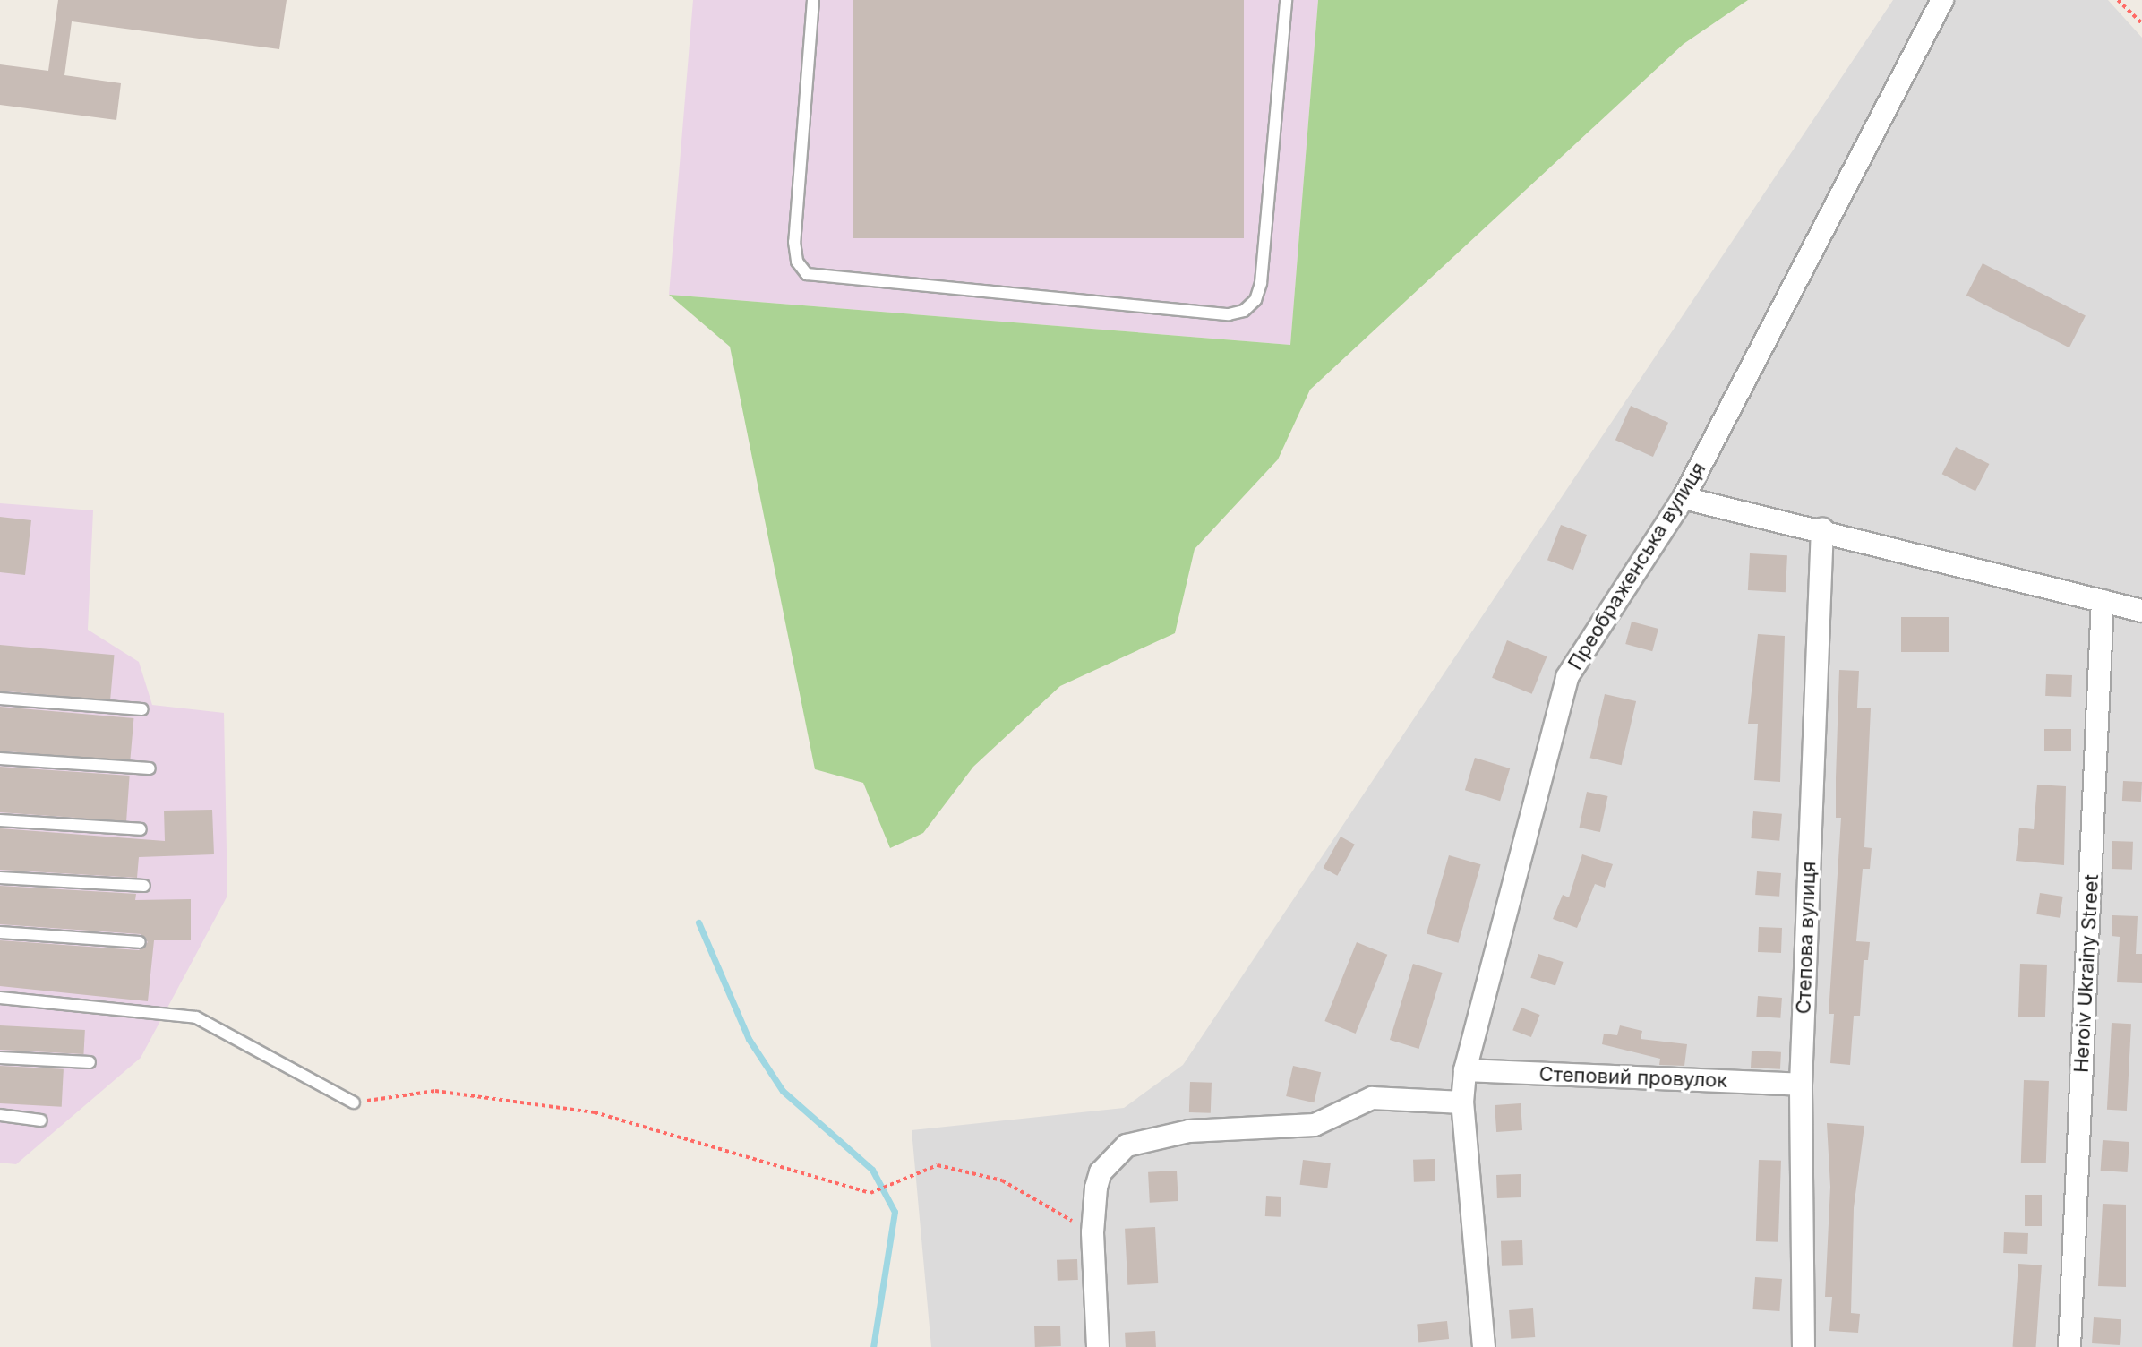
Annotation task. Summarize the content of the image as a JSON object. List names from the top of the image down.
{
  "streets": {
    "street": [
      "Преображенська вулиця",
      "Степова вулиця",
      "Heroiv Ukrainy Street",
      "Степовий провулок"
    ]
  },
  "crossings": [
    ["Преображенська вулиця", "Степовий провулок"],
    ["Степова вулиця", "Степовий провулок"]
  ]
}
